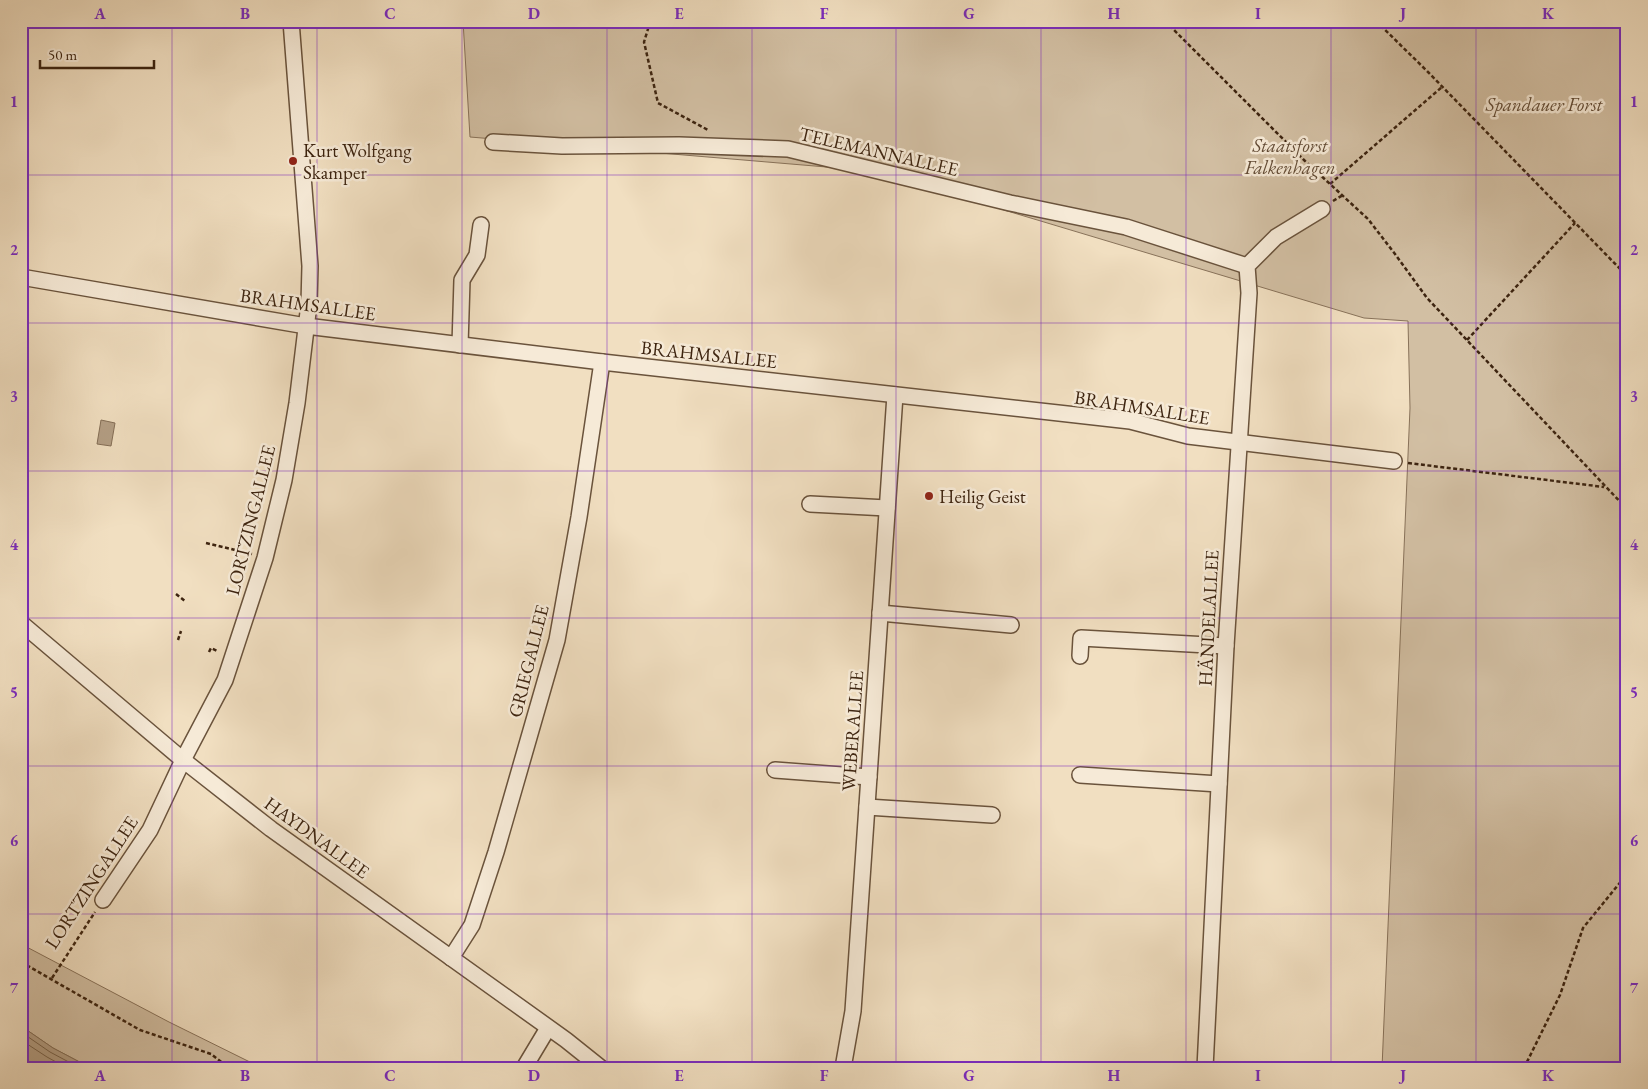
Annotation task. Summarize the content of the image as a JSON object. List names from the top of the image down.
{
  "streets": {
    "street": [
      "TELEMANNALLEE",
      "BRAHMSALLEE",
      "LORTZINGALLEE",
      "HÄNDELALLEE",
      "GRIEGALLEE",
      "WEBERALLEE",
      "HAYDNALLEE"
    ]
  },
  "crossings": [
    ["TELEMANNALLEE", "HÄNDELALLEE"],
    ["BRAHMSALLEE", "LORTZINGALLEE"],
    ["BRAHMSALLEE", "HÄNDELALLEE"],
    ["BRAHMSALLEE", "GRIEGALLEE"],
    ["BRAHMSALLEE", "WEBERALLEE"],
    ["LORTZINGALLEE", "HAYDNALLEE"],
    ["GRIEGALLEE", "HAYDNALLEE"]
  ],
  "parks": ["Spandauer Forst", "Staatsforst Falkenhagen"],
  "places": ["Kurt Wolfgang Skamper", "Heilig Geist"],
  "scale_bar": "50 m",
  "grid": {
    "columns": [
      "A",
      "B",
      "C",
      "D",
      "E",
      "F",
      "G",
      "H",
      "I",
      "J",
      "K"
    ],
    "rows": [
      "1",
      "2",
      "3",
      "4",
      "5",
      "6",
      "7"
    ]
  }
}
